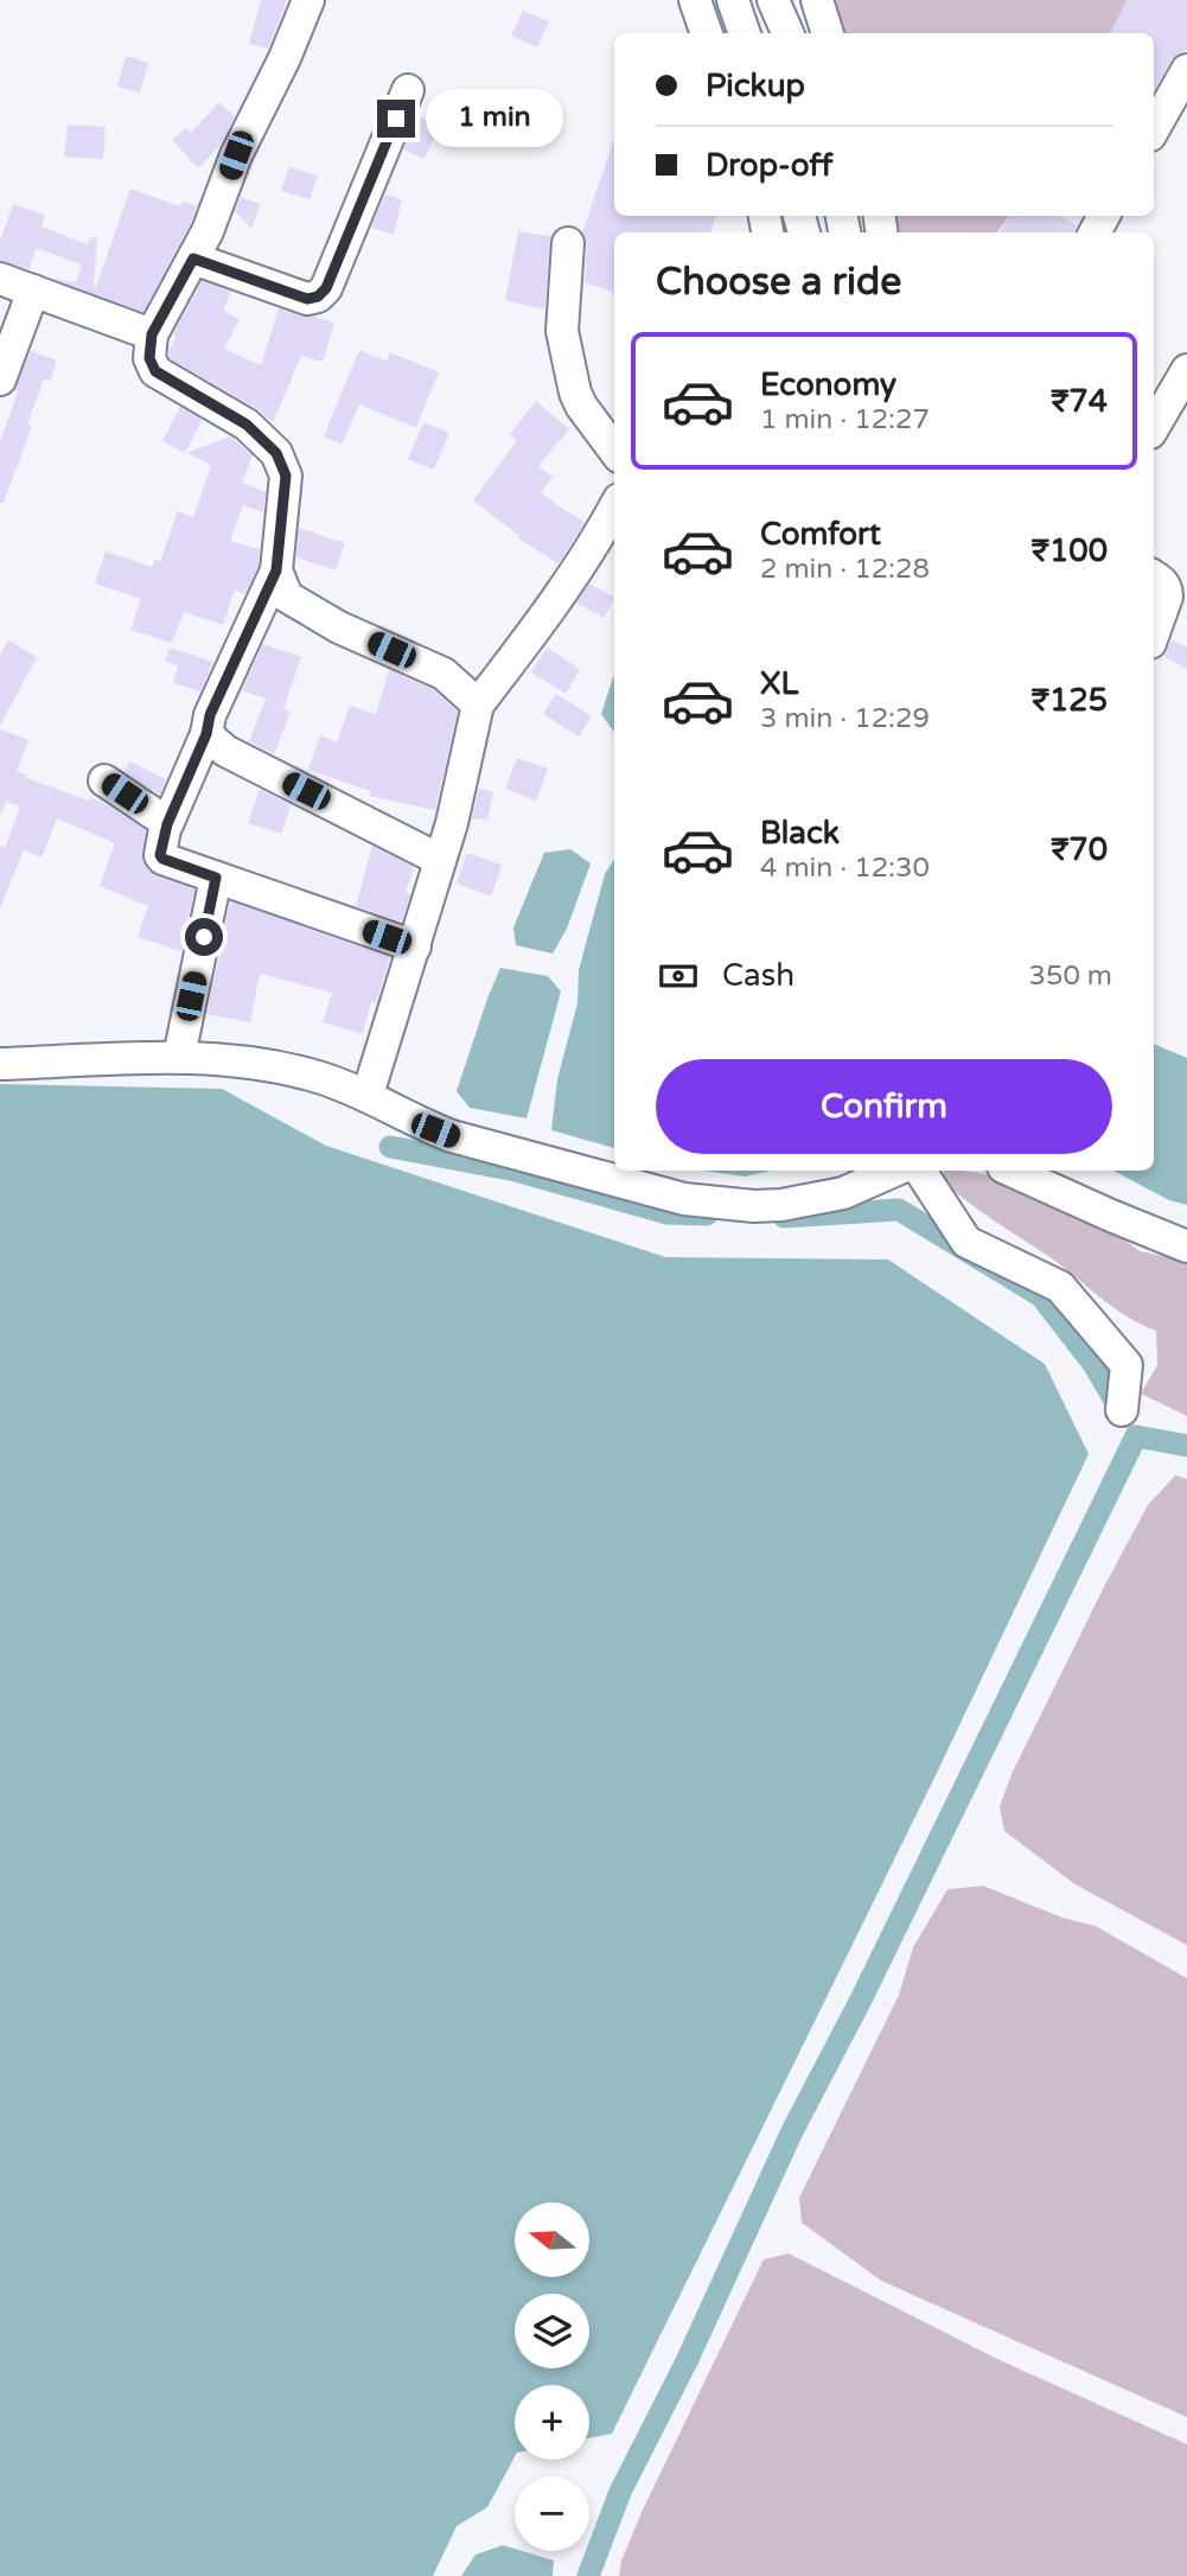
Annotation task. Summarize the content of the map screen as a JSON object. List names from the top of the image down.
{
  "north": "left",
  "page": {
    "banner": ["Pickup", "Drop-off"],
    "bubble": "1 min",
    "heading": "Choose a ride",
    "list": [
      {
        "name": "Economy",
        "note": "1 min · 12:27",
        "value": "₹74"
      },
      {
        "name": "Comfort",
        "note": "2 min · 12:28",
        "value": "₹100"
      },
      {
        "name": "XL",
        "note": "3 min · 12:29",
        "value": "₹125"
      },
      {
        "name": "Black",
        "note": "4 min · 12:30",
        "value": "₹70"
      }
    ],
    "pay": ["Cash", "350 m"],
    "buttons": "Confirm",
    "map_buttons": ["+", "−"]
  }
}
